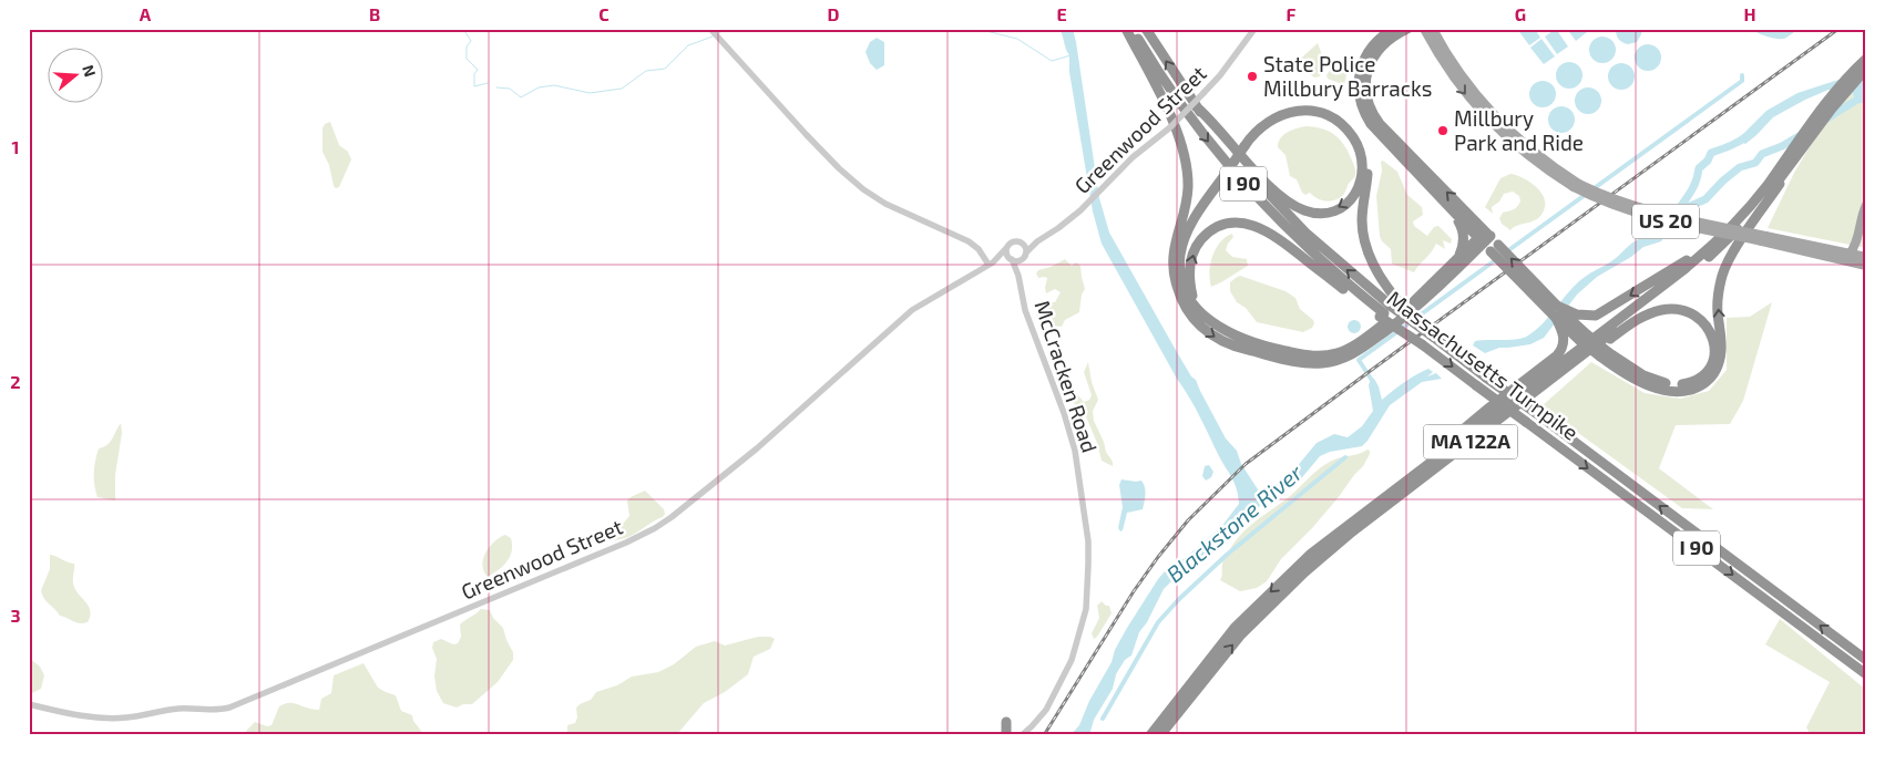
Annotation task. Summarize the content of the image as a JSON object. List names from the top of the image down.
{
  "streets": {
    "highway": ["I 90", "Massachusetts Turnpike", "MA 122A"],
    "main road": ["US 20"],
    "street": ["Greenwood Street", "McCracken Road"]
  },
  "crossings": [
    ["Greenwood Street", "McCracken Road"]
  ],
  "water": ["Blackstone River"],
  "places": ["State Police Millbury Barracks", "Millbury Park and Ride"],
  "north": "right",
  "grid": {
    "columns": [
      "A",
      "B",
      "C",
      "D",
      "E",
      "F",
      "G",
      "H"
    ],
    "rows": ["1", "2", "3"]
  }
}
